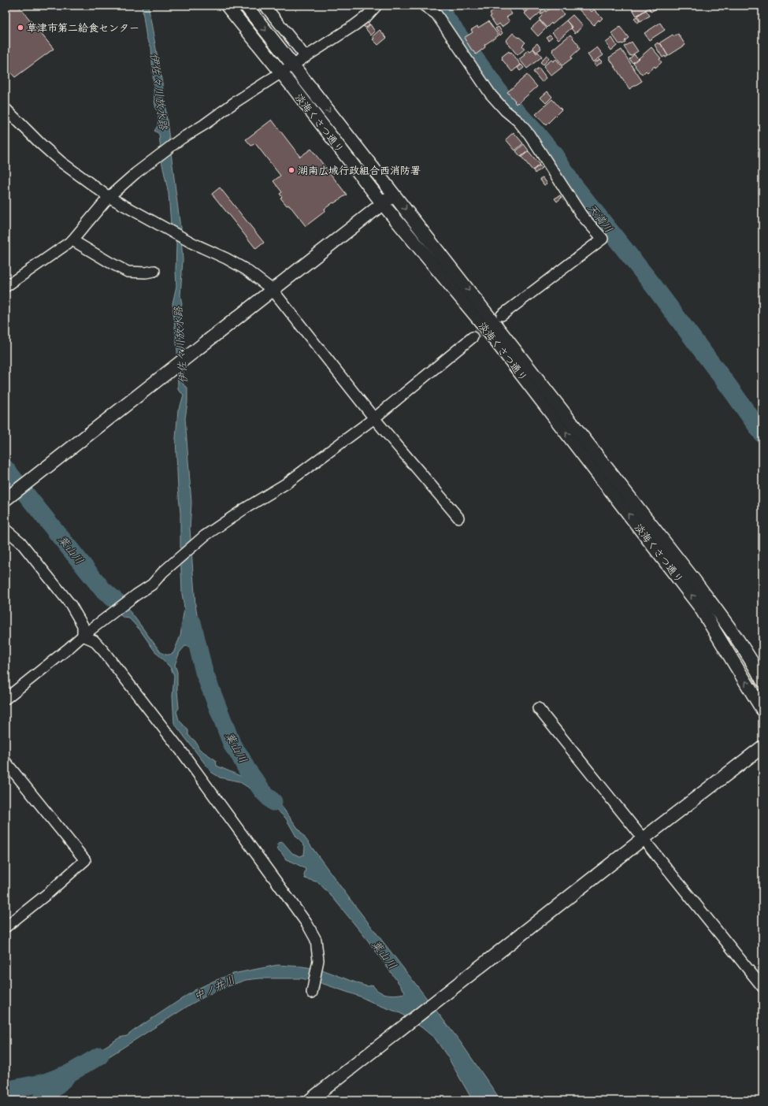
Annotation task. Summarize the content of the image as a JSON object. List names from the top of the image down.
{
  "streets": {
    "street": ["淡海くさつ通り"]
  },
  "water": [
    "伊佐々川放水路",
    "天満川",
    "葉山川",
    "中ノ井川"
  ],
  "places": ["草津市第二給食センター", "湖南広域行政組合西消防署"]
}
